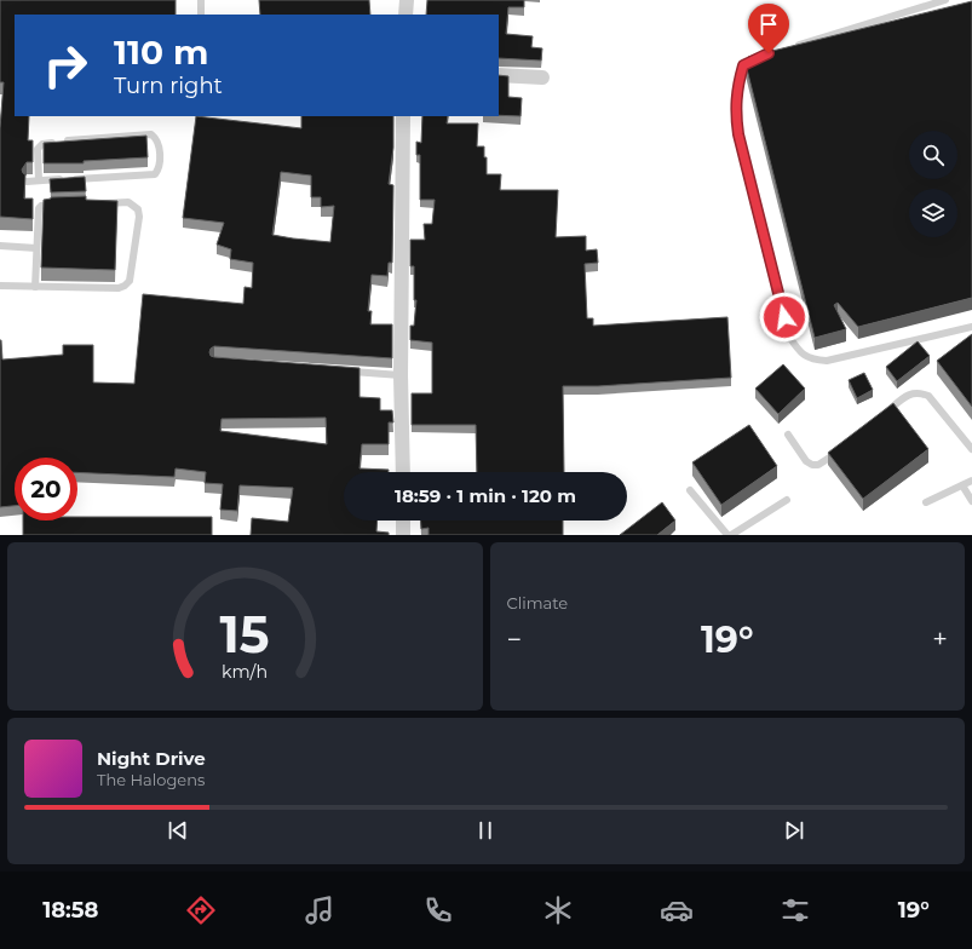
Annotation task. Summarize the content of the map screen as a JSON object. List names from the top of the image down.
{
  "page": {
    "turn": ["110 m", "Turn right"],
    "limit": "20",
    "trip": "18:59 · 1 min · 120 m",
    "tile": "Climate",
    "heat": ["−", "19°", "+"],
    "song": ["Night Drive", "The Halogens"],
    "tabs": ["18:58", "19°"],
    "gauge": ["15", "km/h"]
  }
}
